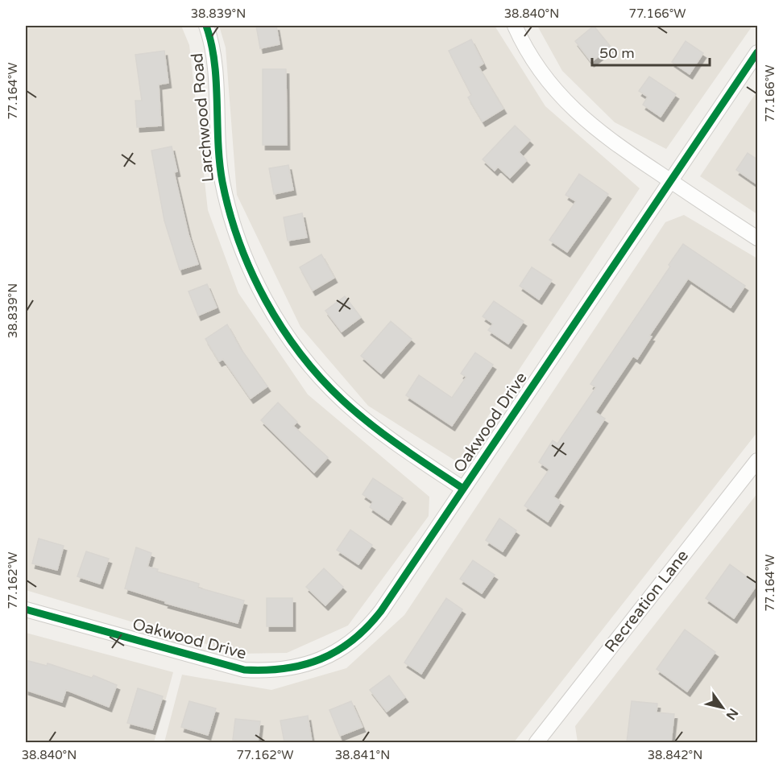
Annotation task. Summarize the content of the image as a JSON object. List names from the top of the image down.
{
  "streets": {
    "street": ["Larchwood Road", "Oakwood Drive", "Recreation Lane"]
  },
  "crossings": [
    ["Larchwood Road", "Oakwood Drive"]
  ],
  "scale_bar": "50 m",
  "north": "bottom right",
  "coordinates": [
    "38.839°N",
    "38.840°N",
    "77.166°W",
    "77.164°W",
    "77.162°W",
    "38.841°N",
    "38.842°N"
  ]
}
